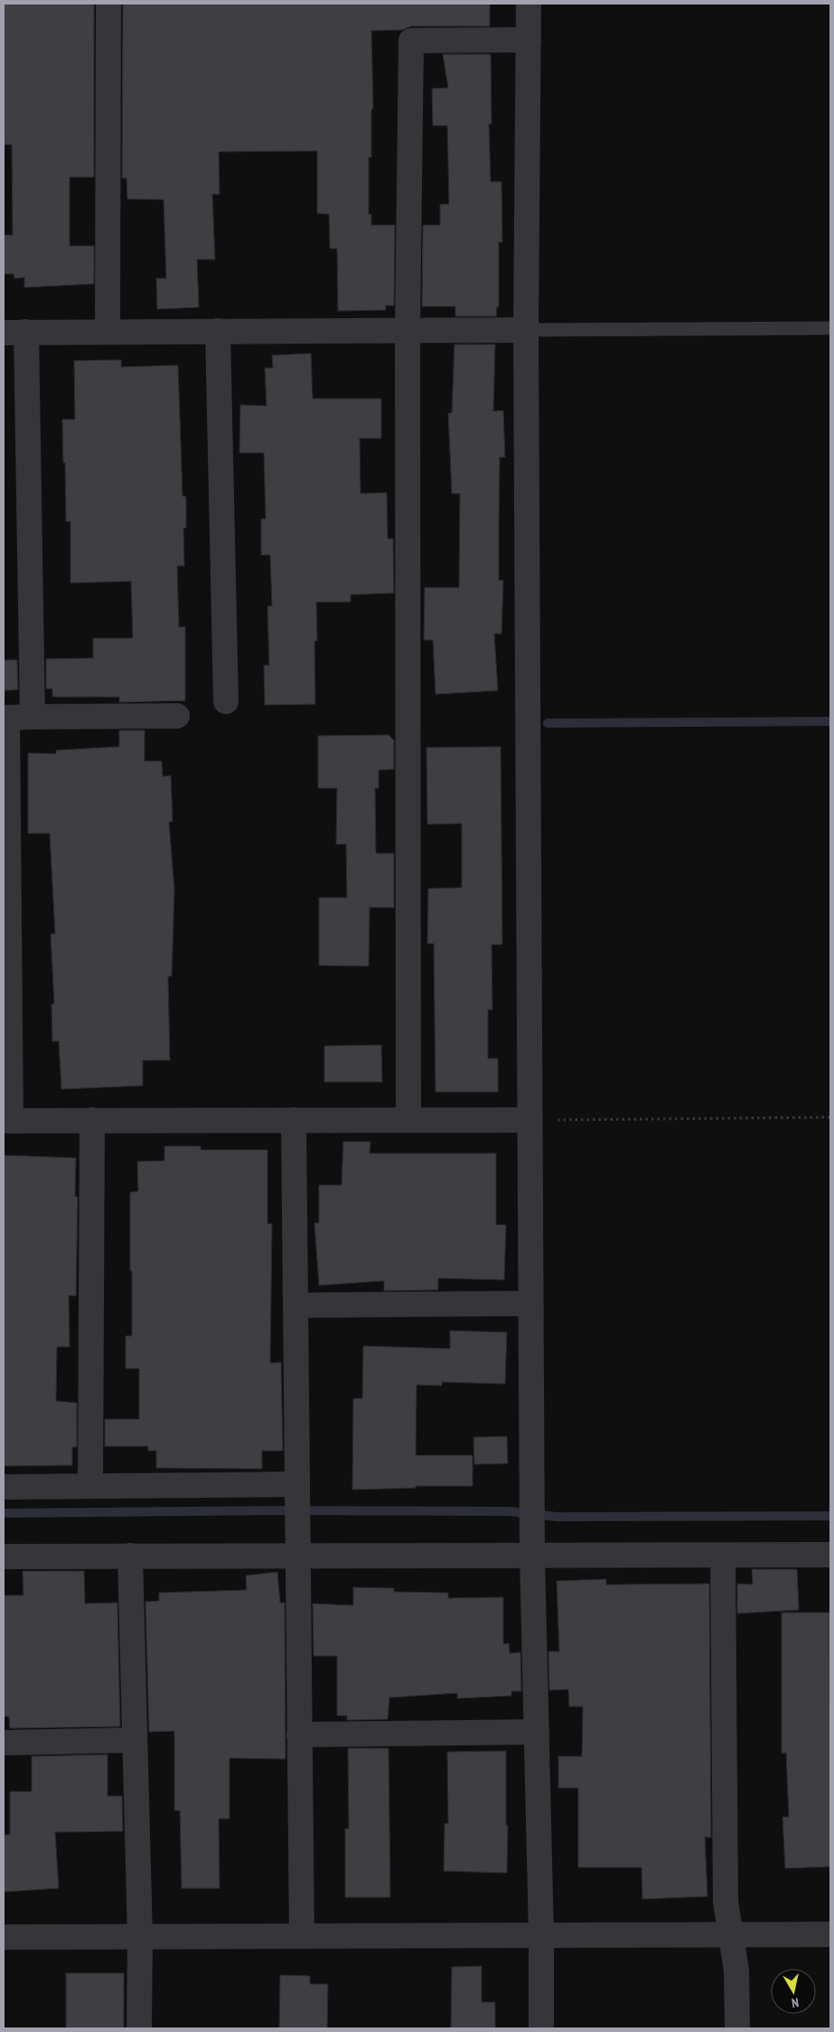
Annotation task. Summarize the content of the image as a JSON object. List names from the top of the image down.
{
  "north": "bottom"
}
